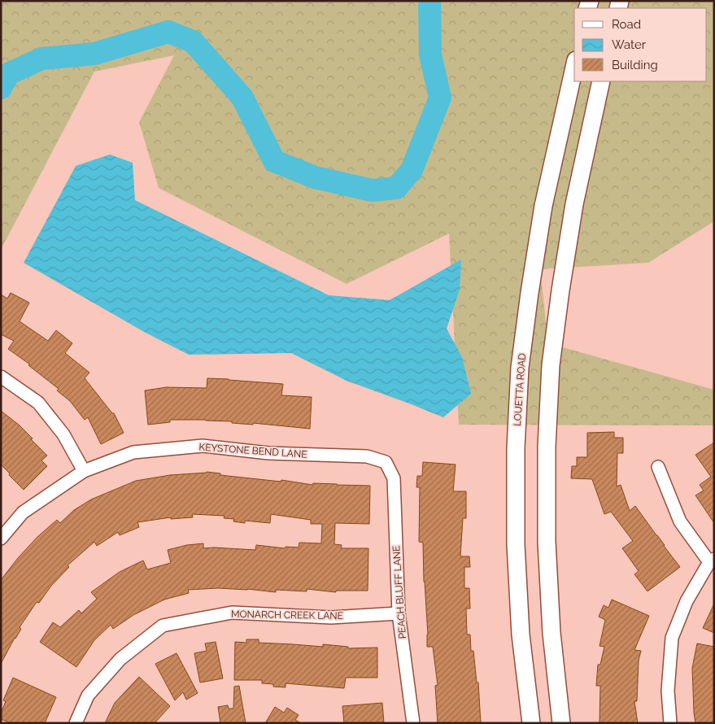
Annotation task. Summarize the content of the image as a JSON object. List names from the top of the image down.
{
  "streets": {
    "main road": ["LOUETTA ROAD"],
    "street": ["KEYSTONE BEND LANE", "PEACH BLUFF LANE", "MONARCH CREEK LANE"]
  },
  "crossings": [
    ["KEYSTONE BEND LANE", "PEACH BLUFF LANE"],
    ["PEACH BLUFF LANE", "MONARCH CREEK LANE"]
  ],
  "legend": ["Road", "Water", "Building"]
}
